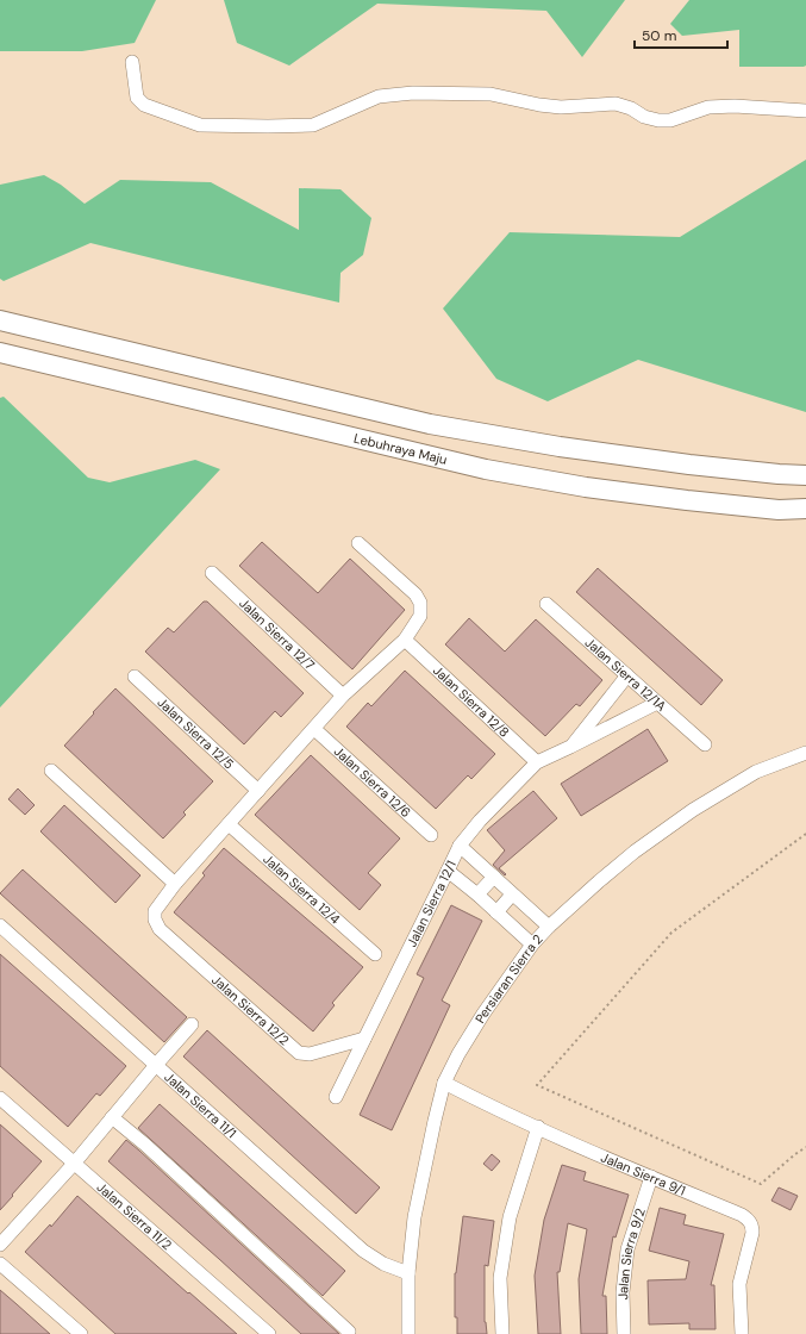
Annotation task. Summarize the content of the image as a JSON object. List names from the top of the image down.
{
  "streets": {
    "highway": ["Lebuhraya Maju"],
    "street": [
      "Jalan Sierra 12/7",
      "Jalan Sierra 12/1A",
      "Jalan Sierra 12/8",
      "Jalan Sierra 12/5",
      "Jalan Sierra 12/6",
      "Jalan Sierra 12/4",
      "Jalan Sierra 12/1",
      "Persiaran Sierra 2",
      "Jalan Sierra 12/2",
      "Jalan Sierra 11/1",
      "Jalan Sierra 9/1",
      "Jalan Sierra 11/2",
      "Jalan Sierra 9/2"
    ]
  },
  "crossings": [
    ["Jalan Sierra 12/1A", "Jalan Sierra 12/1"],
    ["Jalan Sierra 12/8", "Jalan Sierra 12/1"],
    ["Jalan Sierra 12/1", "Jalan Sierra 12/2"],
    ["Persiaran Sierra 2", "Jalan Sierra 11/1"],
    ["Persiaran Sierra 2", "Jalan Sierra 9/1"],
    ["Jalan Sierra 9/1", "Jalan Sierra 9/2"]
  ],
  "scale_bar": "50 m"
}
